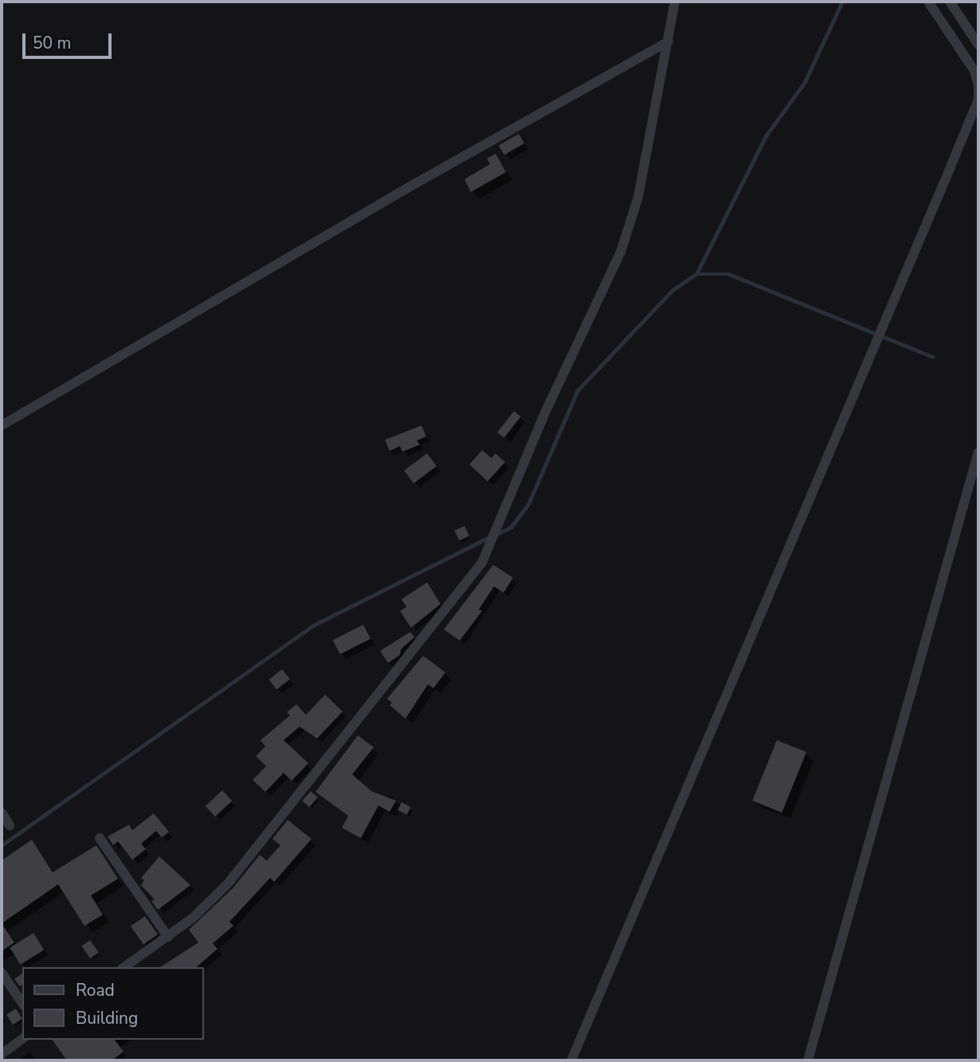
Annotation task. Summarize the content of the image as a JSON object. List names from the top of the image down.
{
  "legend": ["Road", "Building"],
  "scale_bar": "50 m"
}
